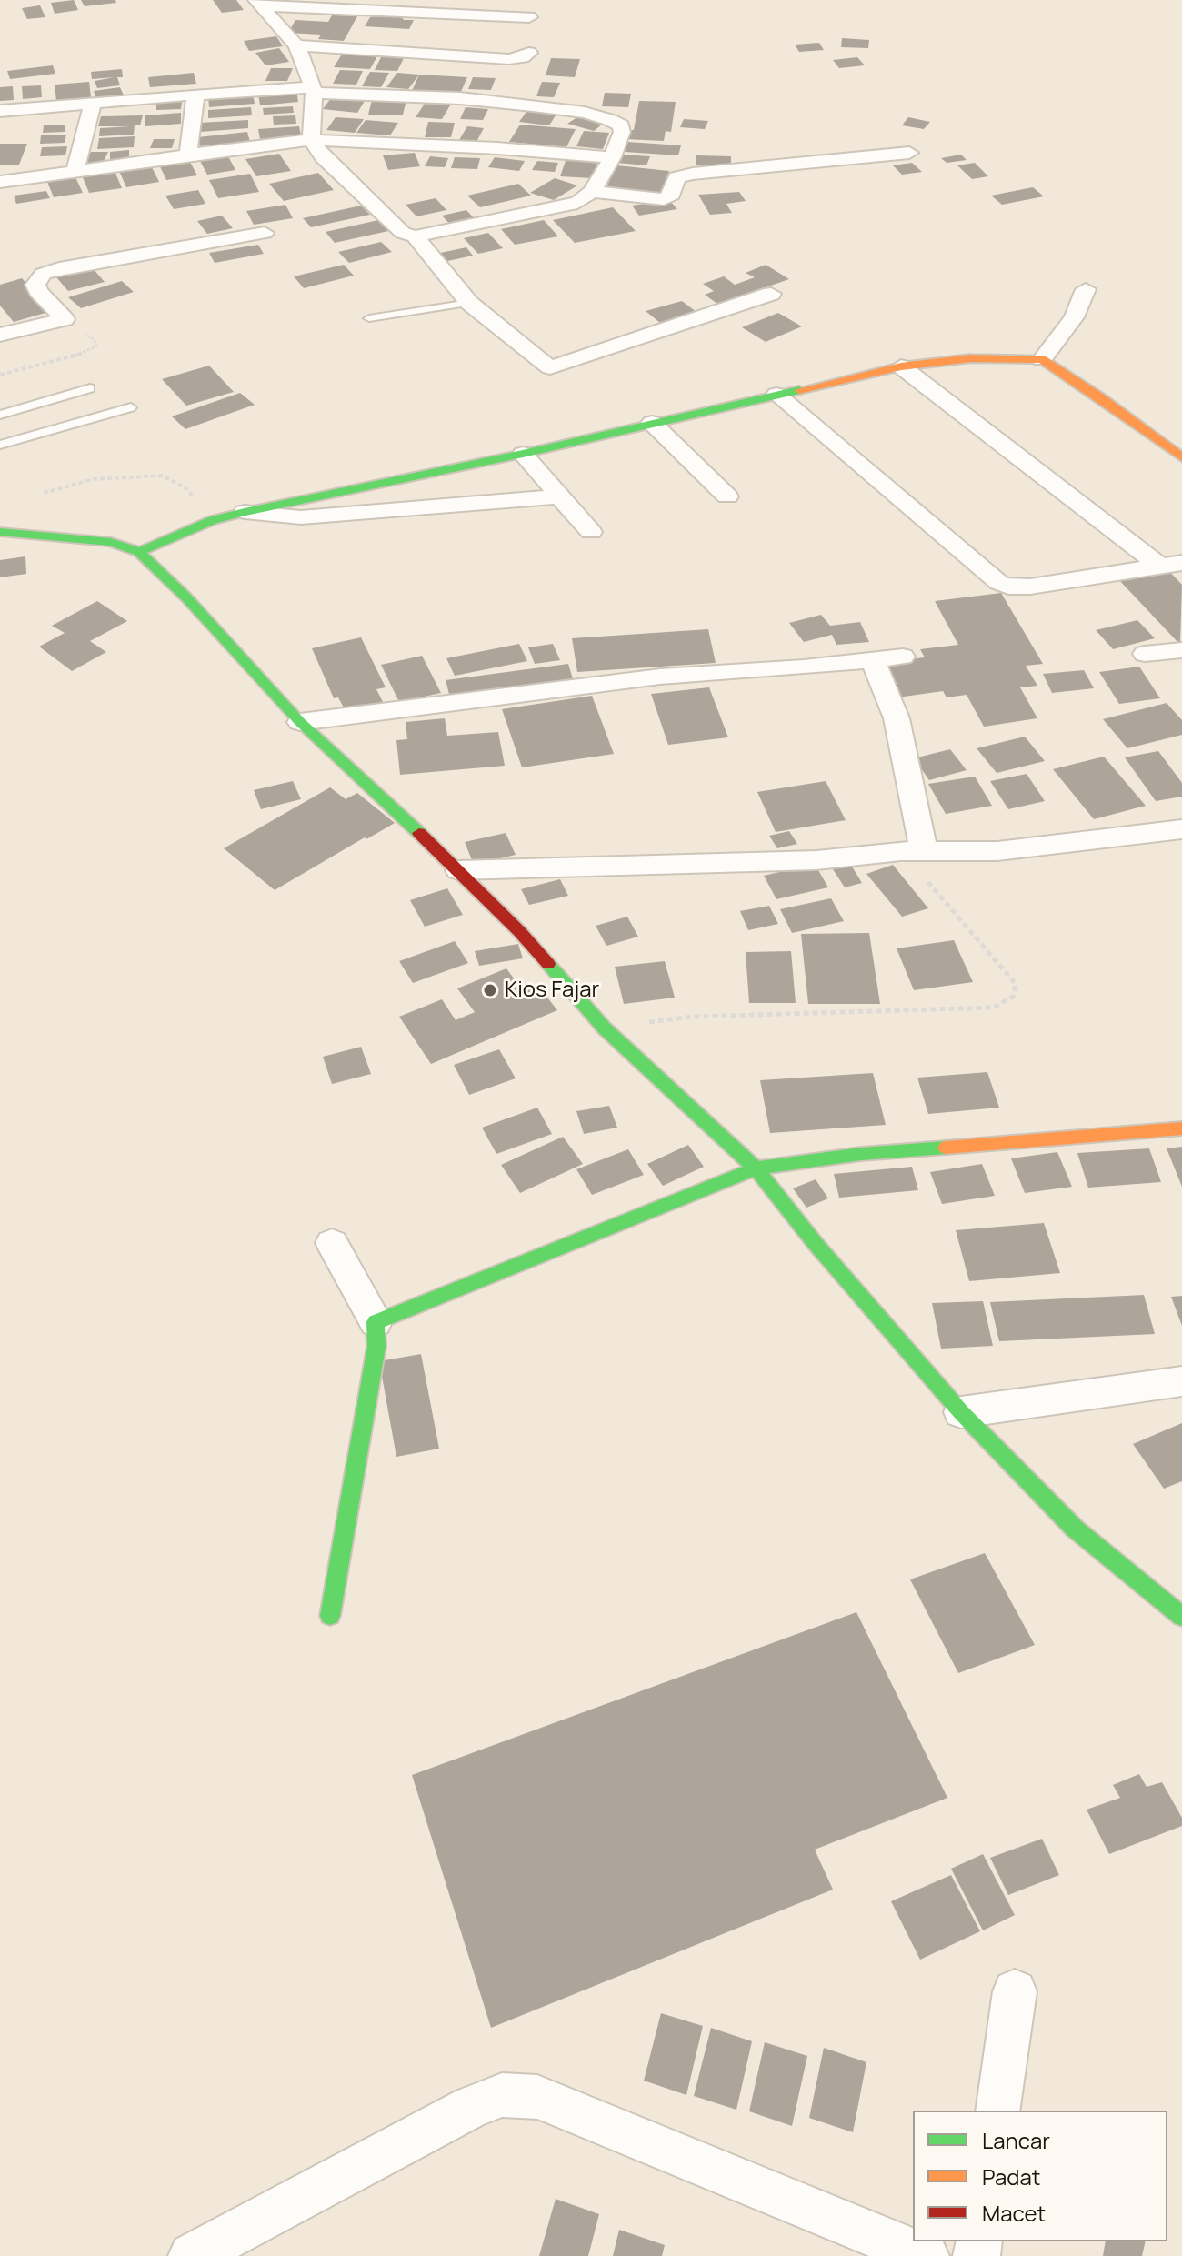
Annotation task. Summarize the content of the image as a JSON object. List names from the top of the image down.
{
  "places": ["Kios Fajar"],
  "legend": ["Lancar", "Padat", "Macet"]
}
